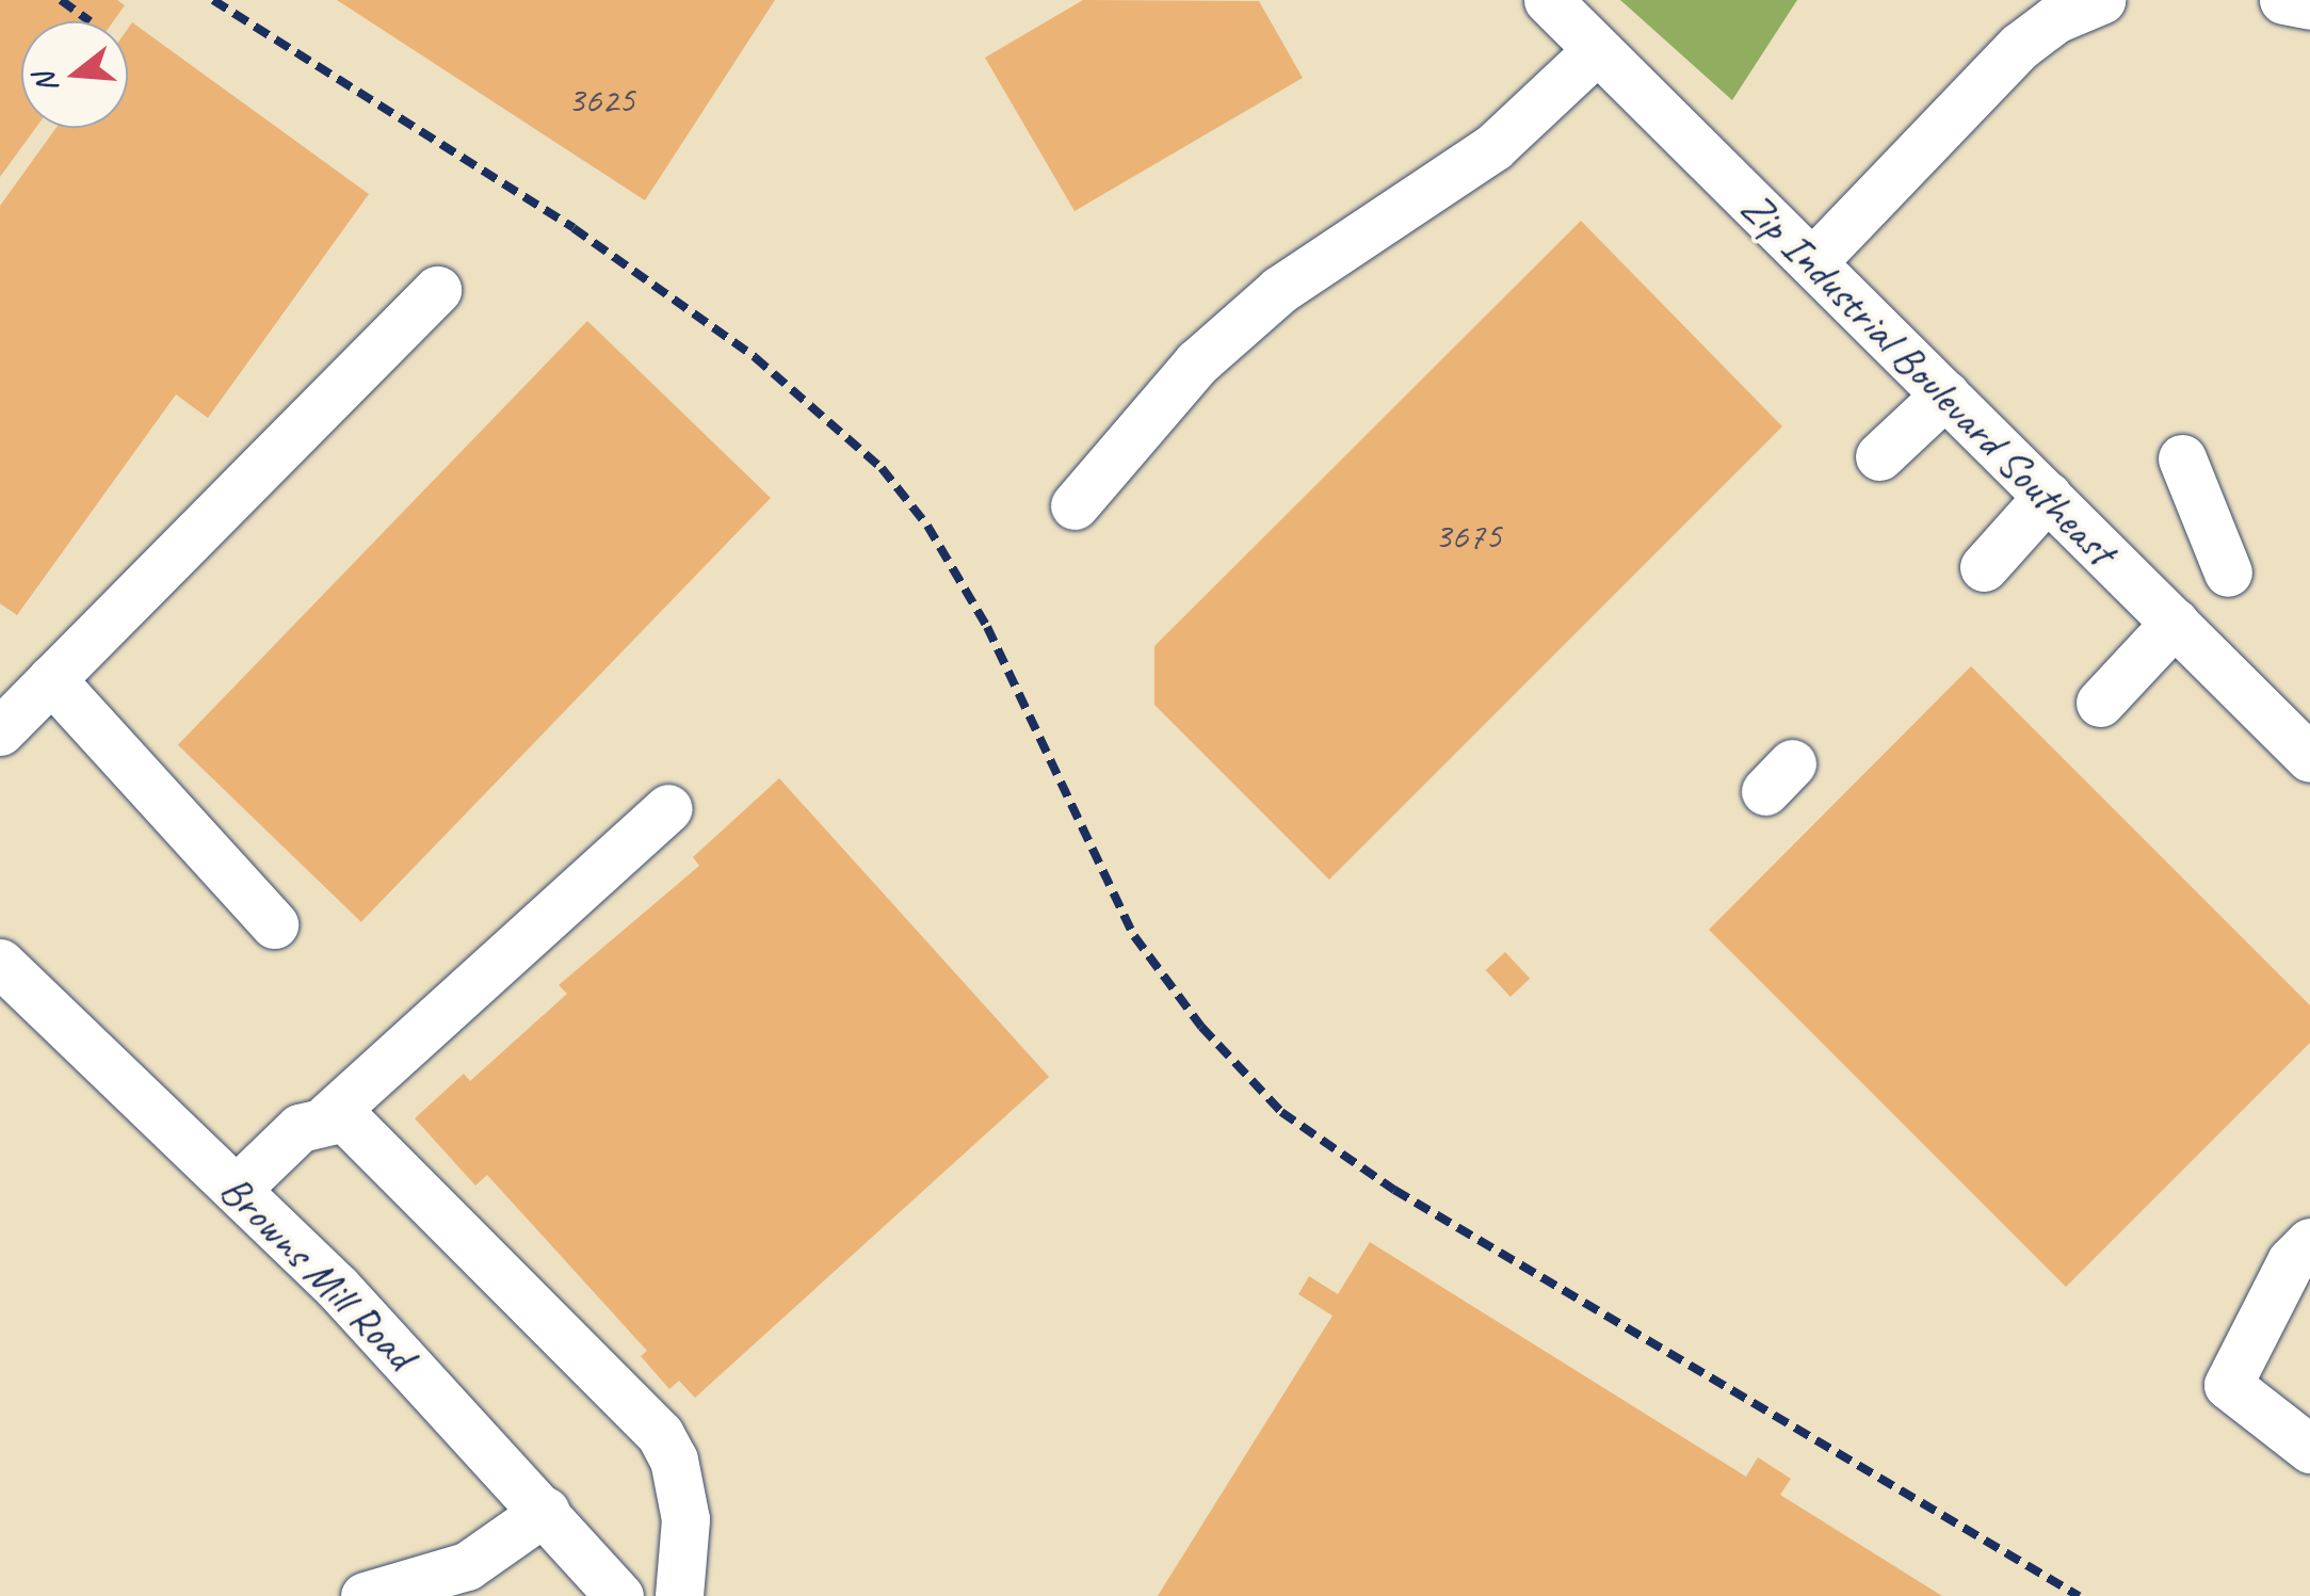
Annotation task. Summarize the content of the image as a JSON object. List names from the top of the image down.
{
  "streets": {
    "street": ["Zip Industrial Boulevard Southeast", "Browns Mill Road"]
  },
  "house_numbers": ["3625", "3675"],
  "north": "left"
}
